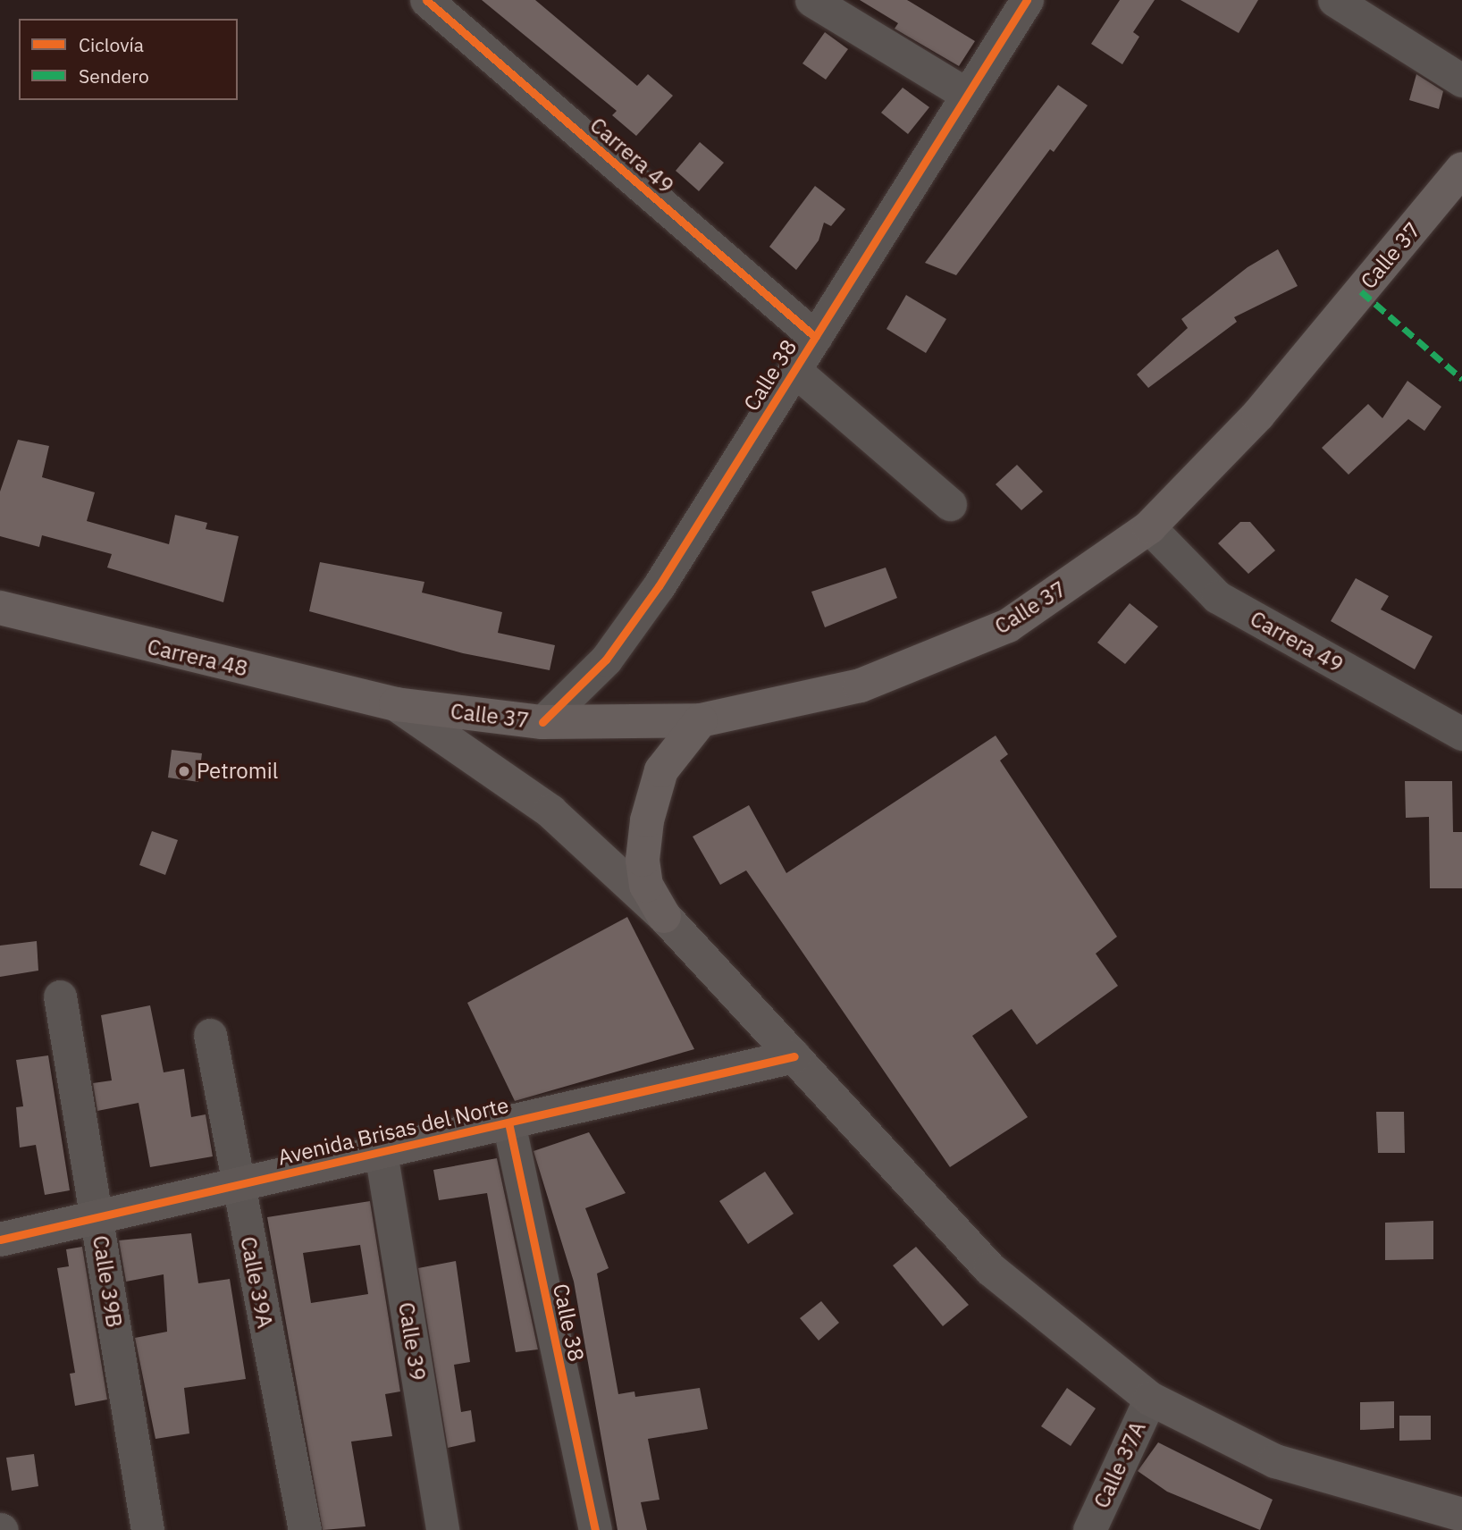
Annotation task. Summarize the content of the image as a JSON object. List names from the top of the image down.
{
  "streets": {
    "main road": ["Calle 37", "Carrera 48", "Avenida Brisas del Norte"],
    "street": [
      "Carrera 49",
      "Calle 38",
      "Calle 39B",
      "Calle 39A",
      "Calle 39",
      "Calle 37A"
    ]
  },
  "crossings": [
    ["Carrera 49", "Calle 37"],
    ["Carrera 49", "Calle 38"],
    ["Calle 37", "Calle 38"],
    ["Calle 37", "Carrera 48"],
    ["Calle 38", "Avenida Brisas del Norte"],
    ["Avenida Brisas del Norte", "Calle 39B"],
    ["Avenida Brisas del Norte", "Calle 39A"],
    ["Avenida Brisas del Norte", "Calle 39"]
  ],
  "places": ["Petromil"],
  "legend": ["Ciclovía", "Sendero"]
}
